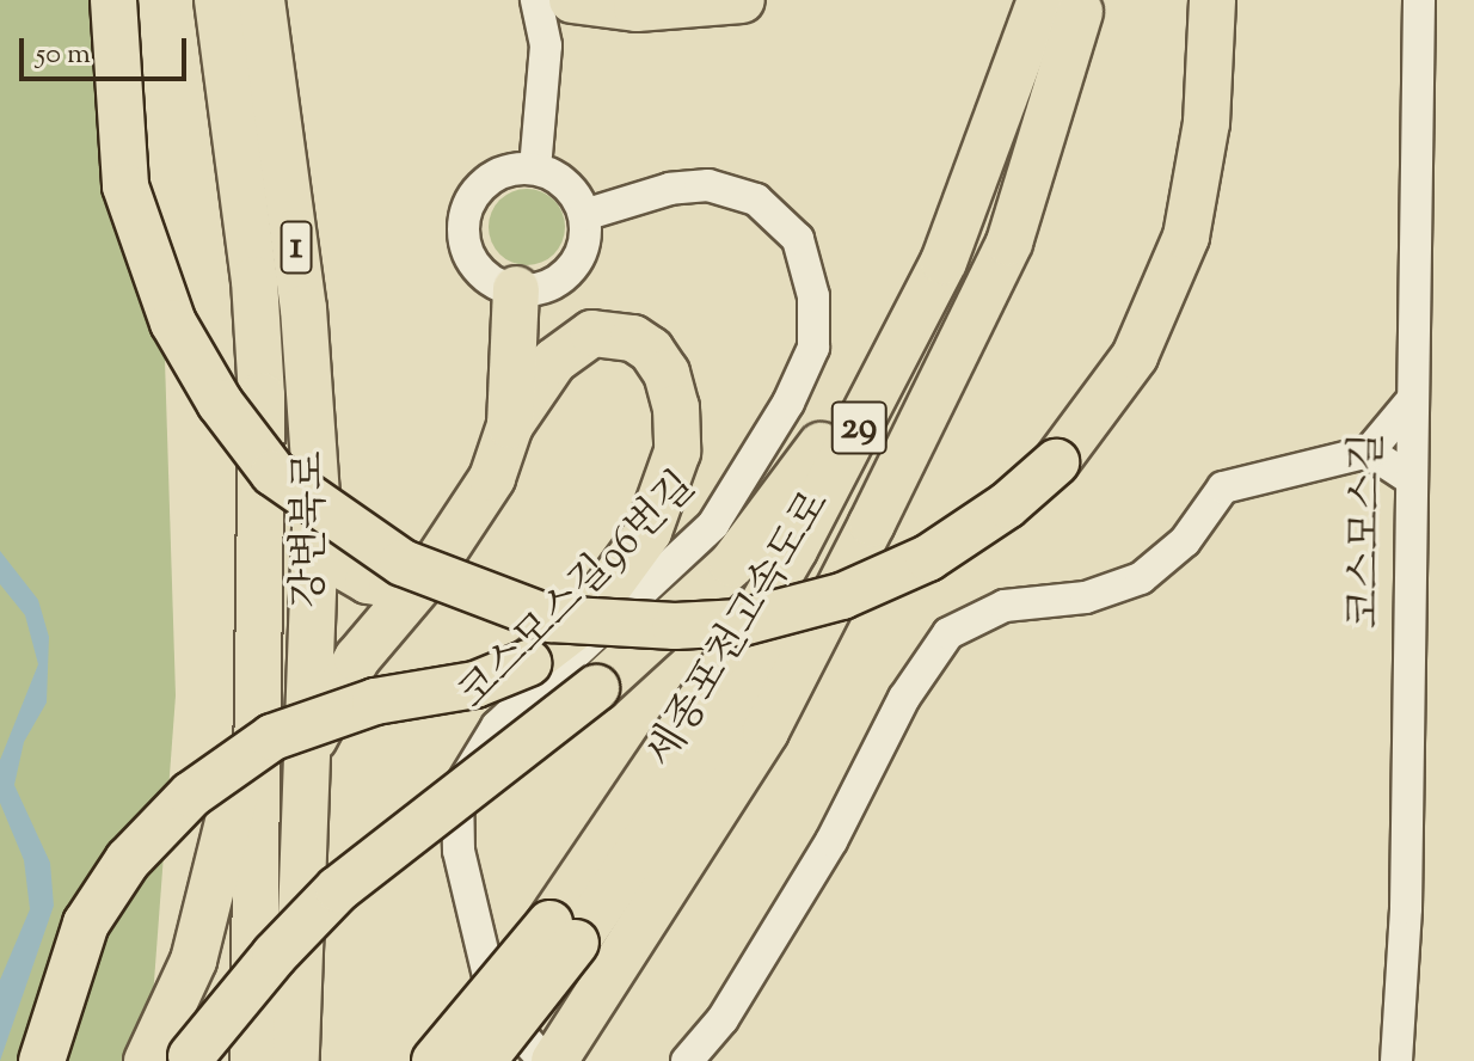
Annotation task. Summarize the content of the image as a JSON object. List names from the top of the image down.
{
  "streets": {
    "highway": [
      "1",
      "29",
      "강변북로",
      "세종포천고속도로"
    ],
    "street": ["코스모스길", "코스모스길96번길"]
  },
  "scale_bar": "50 m"
}
